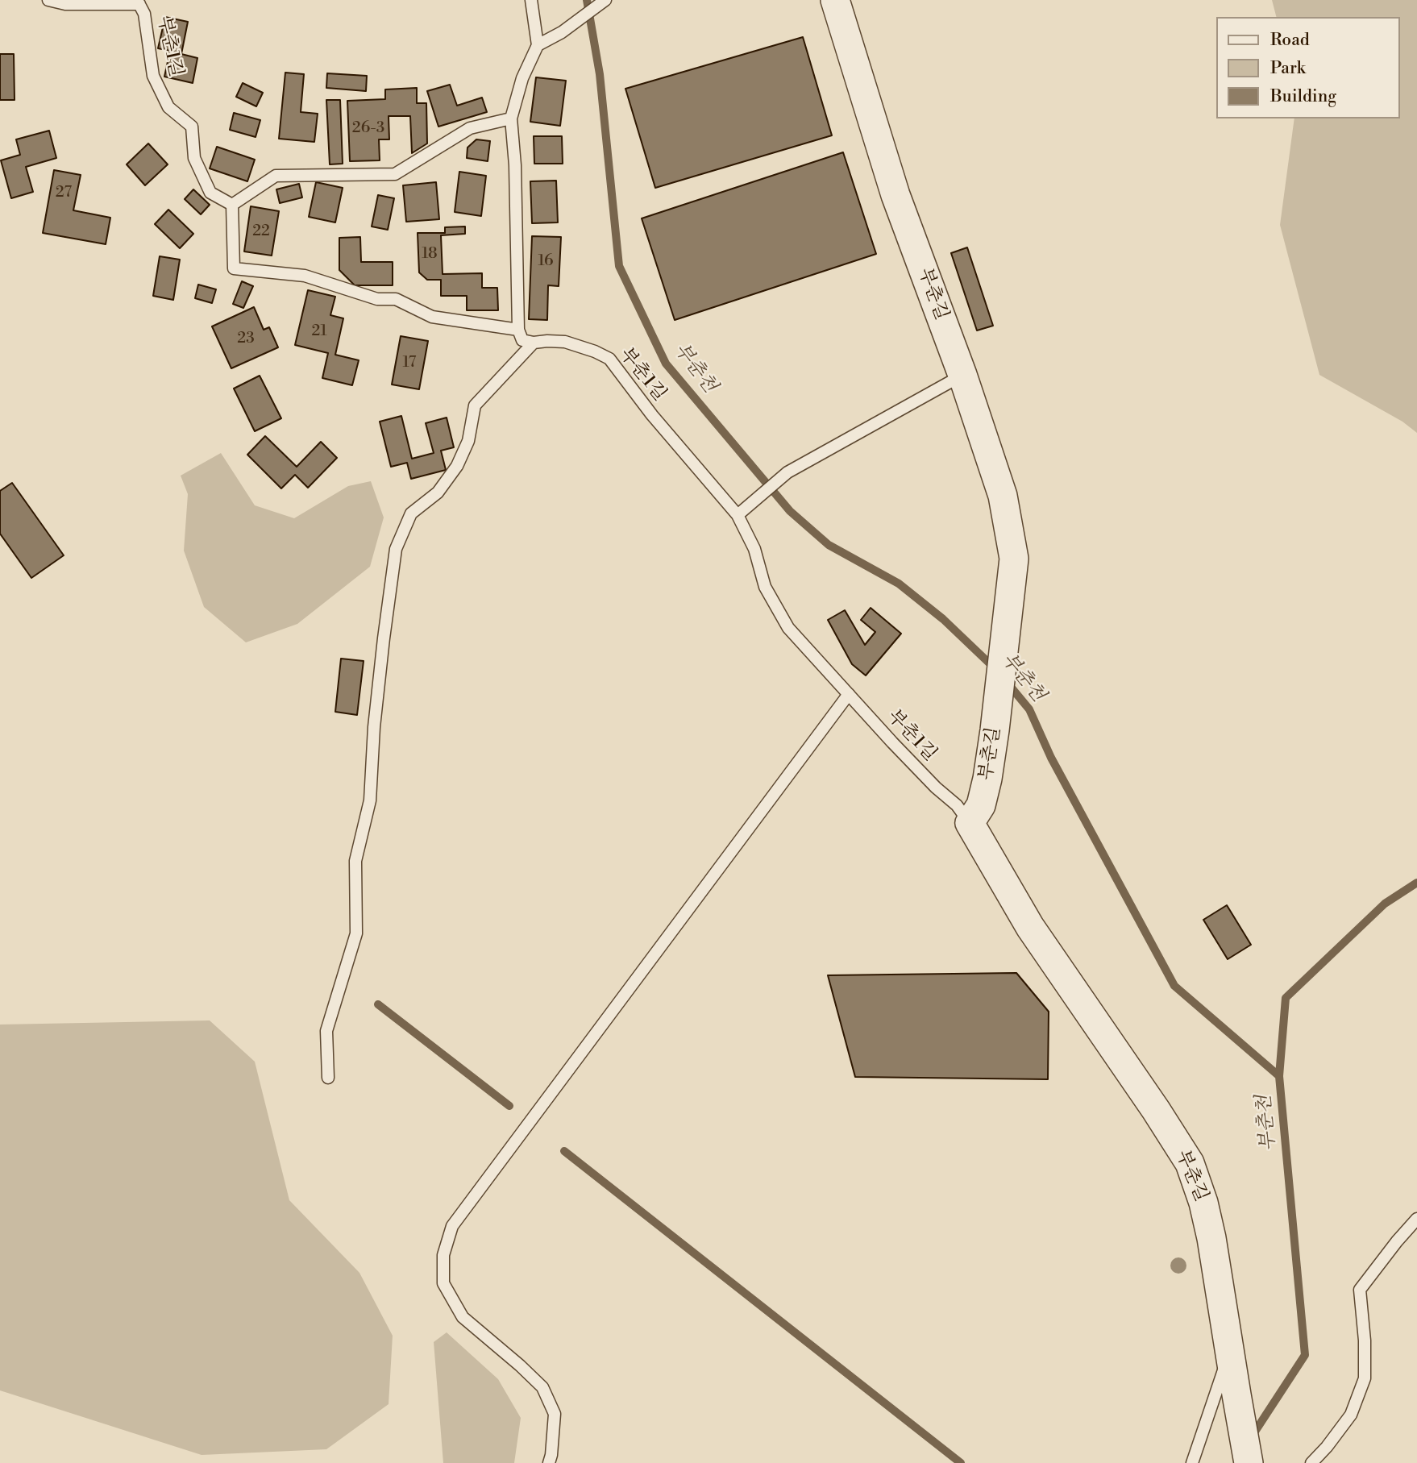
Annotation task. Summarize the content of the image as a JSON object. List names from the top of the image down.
{
  "streets": {
    "street": ["부춘길"],
    "lane": ["부춘1길"]
  },
  "crossings": [
    ["부춘1길", "부춘길"]
  ],
  "water": ["부춘천"],
  "house_numbers": [
    "26-3",
    "27",
    "22",
    "18",
    "16",
    "21",
    "23",
    "17"
  ],
  "legend": ["Road", "Park", "Building"]
}
